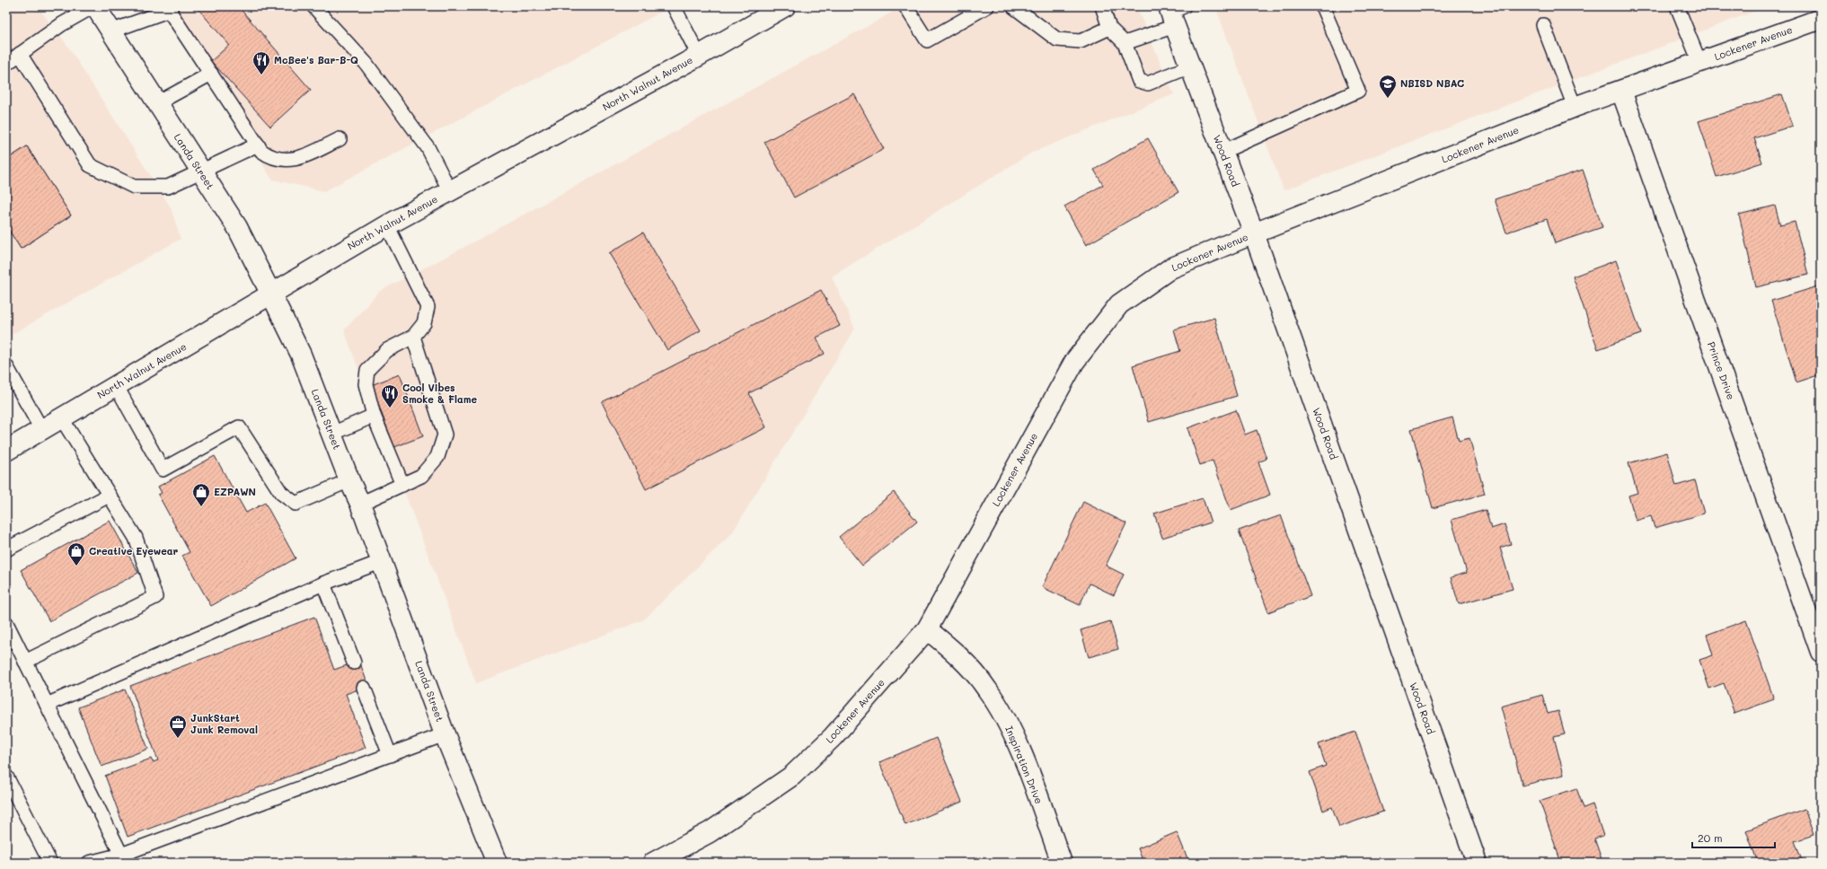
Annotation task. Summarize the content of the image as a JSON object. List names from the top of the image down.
{
  "streets": {
    "street": [
      "Lockener Avenue",
      "North Walnut Avenue",
      "Wood Road",
      "Landa Street",
      "Prince Drive",
      "Inspiration Drive"
    ]
  },
  "crossings": [
    ["Lockener Avenue", "Wood Road"],
    ["Lockener Avenue", "Prince Drive"],
    ["Lockener Avenue", "Inspiration Drive"],
    ["North Walnut Avenue", "Landa Street"]
  ],
  "places": {
    "restaurant": ["McBee's Bar-B-Q", "Cool Vibes Smoke & Flame"],
    "school or university": ["NBISD NBAC"],
    "shop": ["EZPAWN", "Creative Eyewear"],
    "office": ["JunkStart Junk Removal"]
  },
  "scale_bar": "20 m"
}
